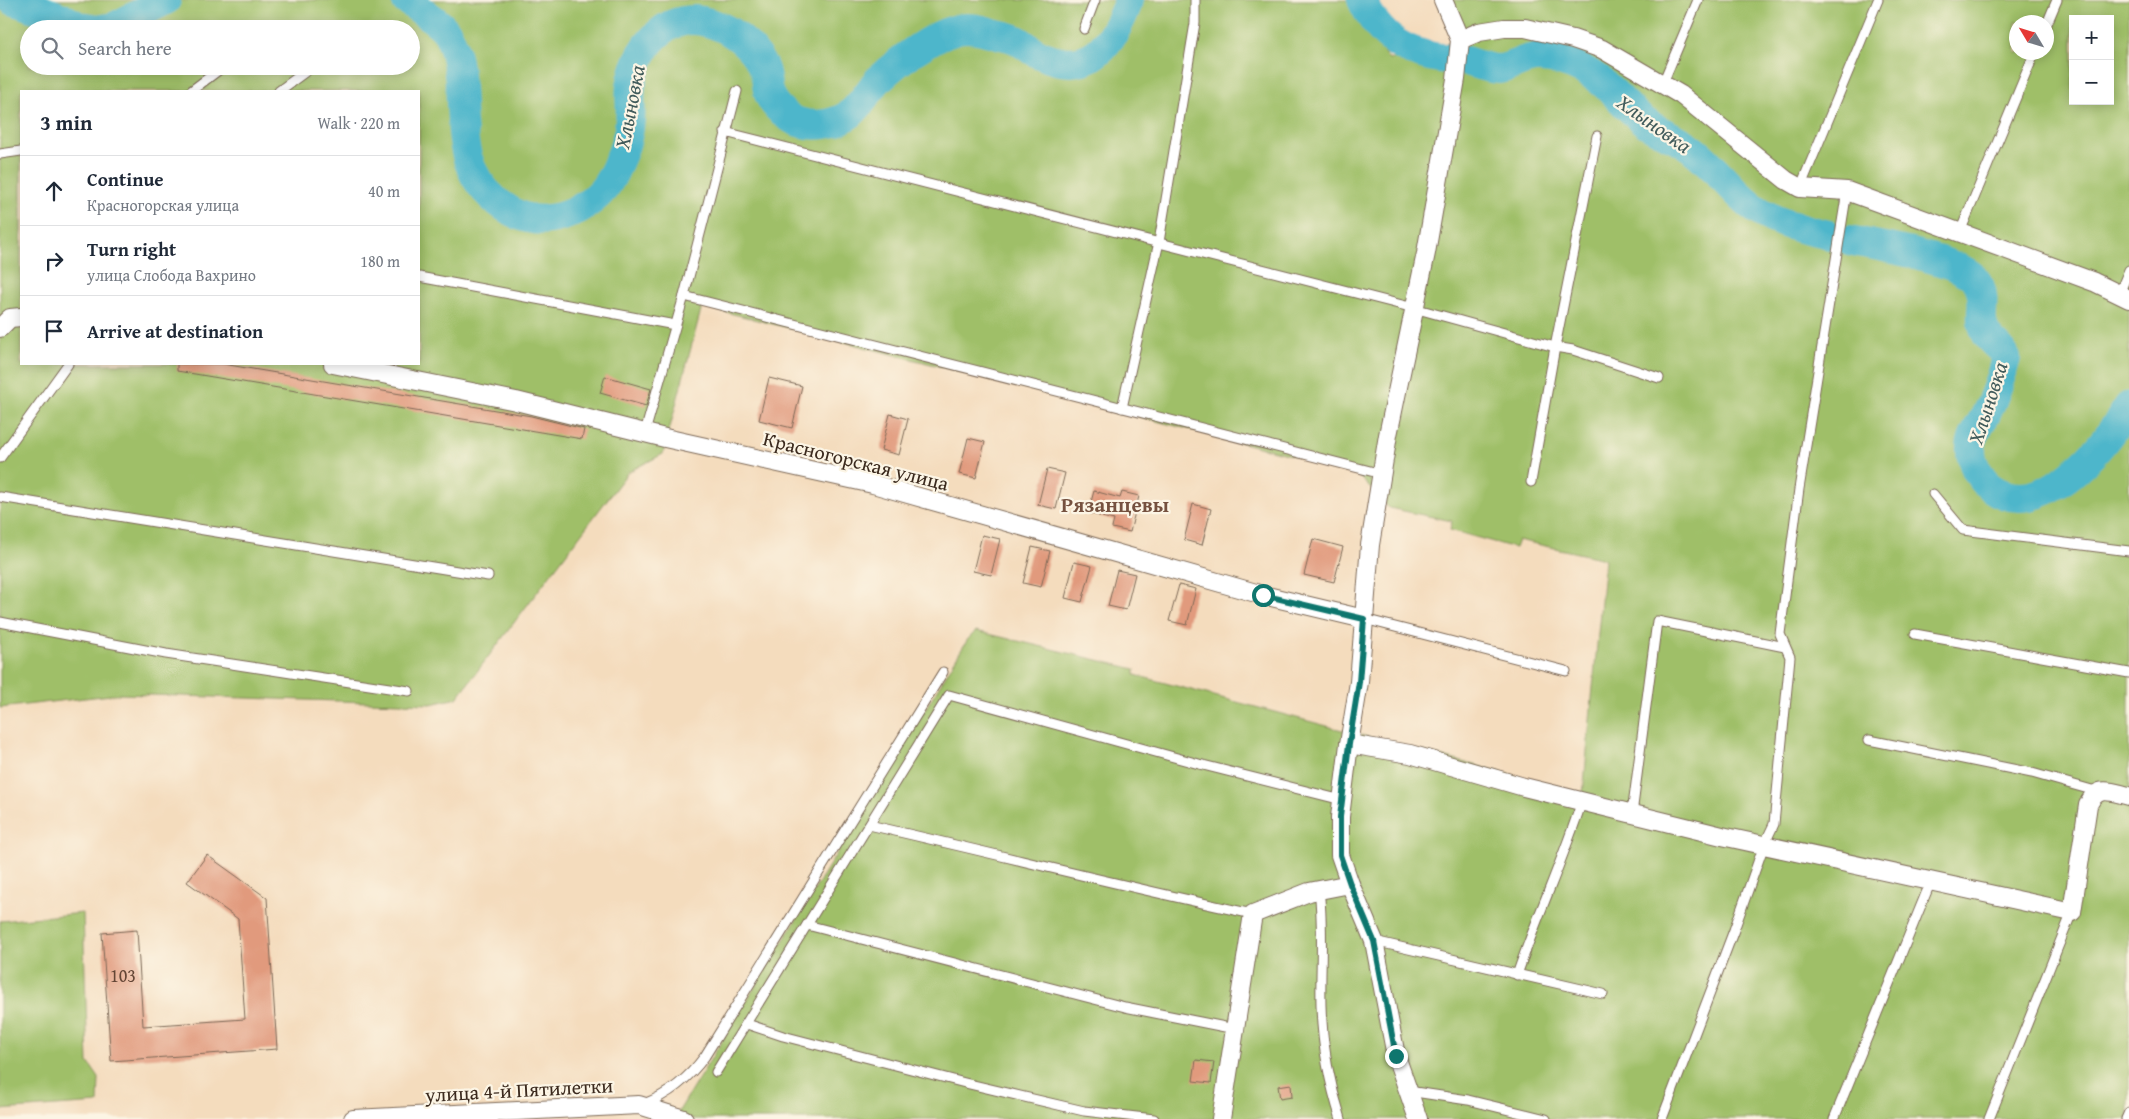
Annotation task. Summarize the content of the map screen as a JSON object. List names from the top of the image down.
{
  "streets": {
    "street": ["Красногорская улица", "улица 4-й Пятилетки"]
  },
  "districts": ["Рязанцевы"],
  "water": ["Хлыновка"],
  "house_numbers": ["103"],
  "north": "top left",
  "page": {
    "map_buttons": ["+", "−"],
    "search": "Search here",
    "heading": ["3 min", "Walk · 220 m"],
    "list": [
      ["Continue", "Красногорская улица", "40 m"],
      ["Turn right", "улица Слобода Вахрино", "180 m"],
      "Arrive at destination"
    ]
  }
}
